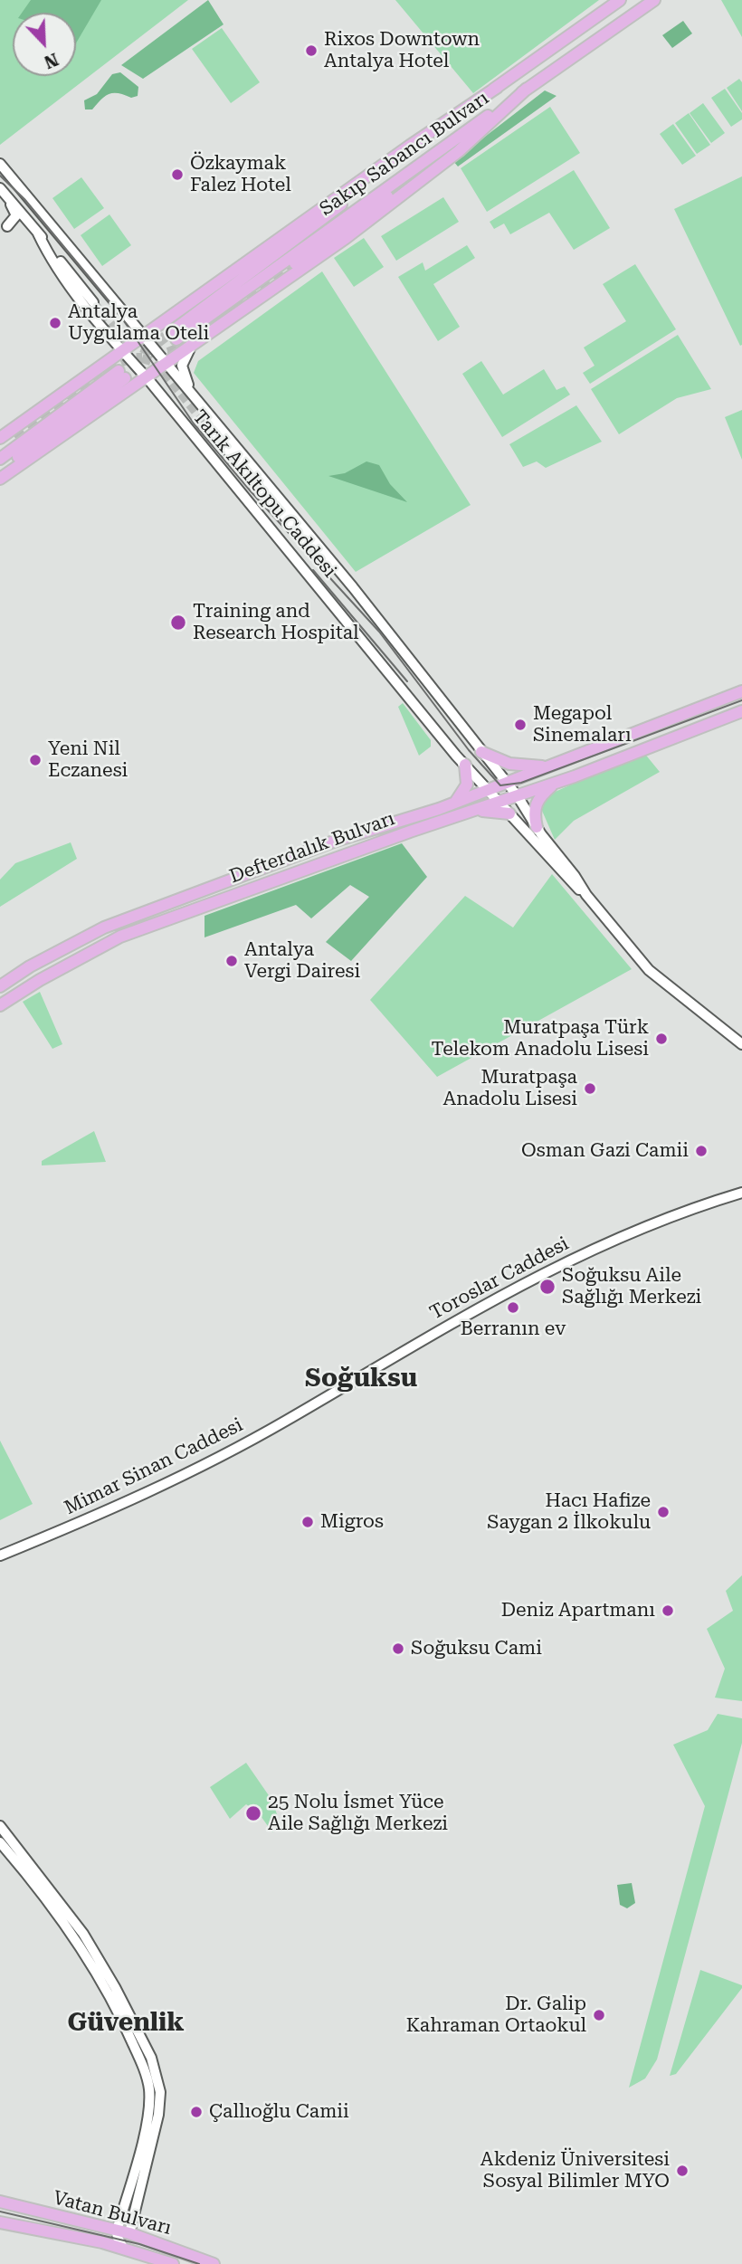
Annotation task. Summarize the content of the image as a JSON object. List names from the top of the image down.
{
  "streets": {
    "main road": [
      "Sakıp Sabancı Bulvarı",
      "Tarık Akıltopu Caddesi",
      "Defterdalık Bulvarı",
      "Toroslar Caddesi",
      "Mimar Sinan Caddesi",
      "Vatan Bulvarı"
    ]
  },
  "crossings": [
    ["Tarık Akıltopu Caddesi", "Defterdalık Bulvarı"],
    ["Toroslar Caddesi", "Mimar Sinan Caddesi"]
  ],
  "districts": ["Soğuksu", "Güvenlik"],
  "places": [
    "Rixos Downtown Antalya Hotel",
    "Özkaymak Falez Hotel",
    "Antalya Uygulama Oteli",
    "Training and Research Hospital",
    "Megapol Sinemaları",
    "Yeni Nil Eczanesi",
    "Antalya Vergi Dairesi",
    "Muratpaşa Türk Telekom Anadolu Lisesi",
    "Muratpaşa Anadolu Lisesi",
    "Osman Gazi Camii",
    "Soğuksu Aile Sağlığı Merkezi",
    "Berranın ev",
    "Hacı Hafize Saygan 2 İlkokulu",
    "Migros",
    "Deniz Apartmanı",
    "Soğuksu Cami",
    "25 Nolu İsmet Yüce Aile Sağlığı Merkezi",
    "Dr. Galip Kahraman Ortaokul",
    "Çallıoğlu Camii",
    "Akdeniz Üniversitesi Sosyal Bilimler MYO"
  ],
  "north": "bottom right"
}
